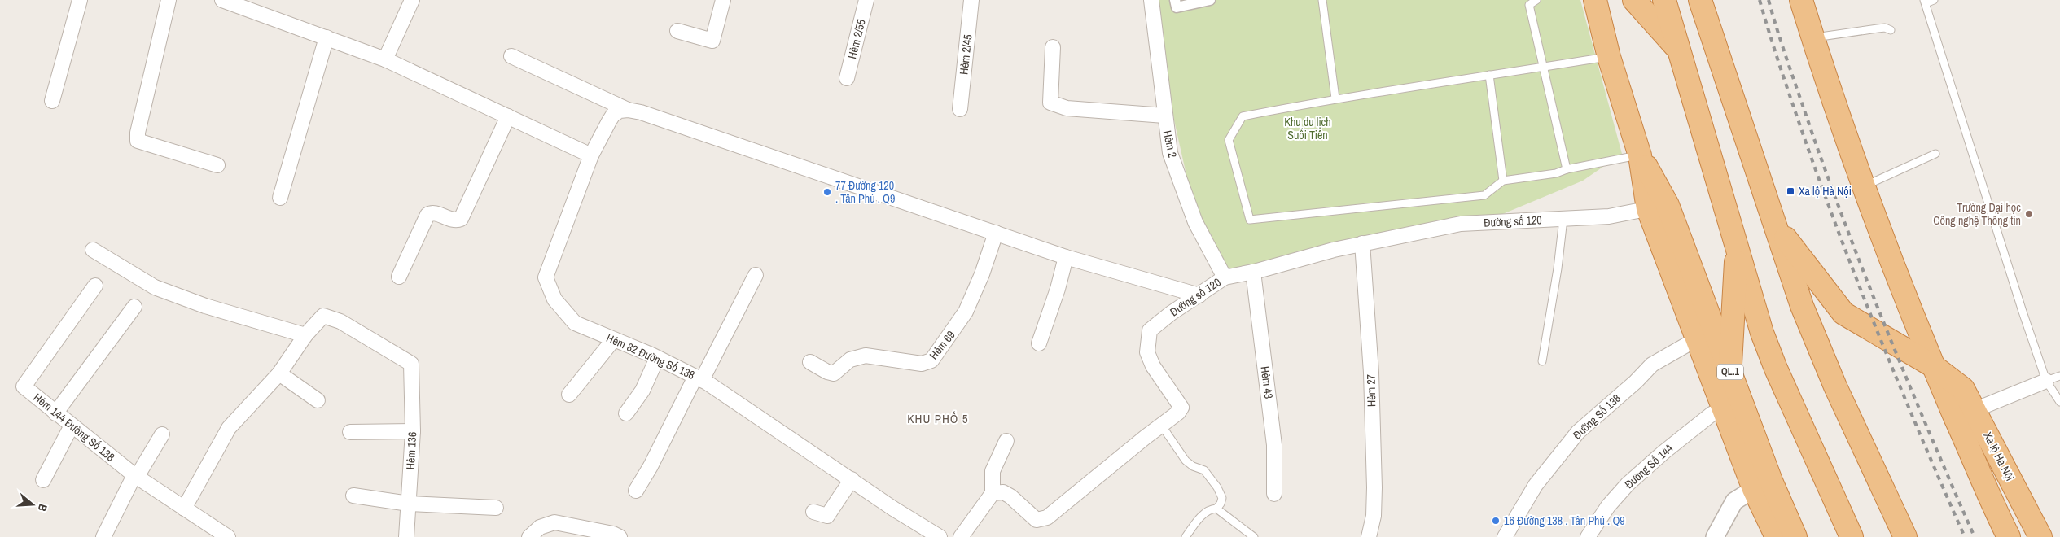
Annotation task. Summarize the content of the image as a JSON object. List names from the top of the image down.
{
  "streets": {
    "highway": ["QL.1", "Xa lộ Hà Nội"],
    "street": [
      "Hẻm 2/55",
      "Hẻm 2/45",
      "Hẻm 2",
      "Đường số 120",
      "Hẻm 69",
      "Hẻm 82 Đường Số 138",
      "Hẻm 43",
      "Hẻm 27",
      "Đường Số 138",
      "Hẻm 144 Đường Số 138",
      "Hẻm 136",
      "Đường Số 144"
    ]
  },
  "crossings": [
    ["Hẻm 2", "Đường số 120"],
    ["Đường số 120", "QL.1"],
    ["Đường số 120", "Hẻm 43"],
    ["Đường số 120", "Hẻm 27"],
    ["QL.1", "Đường Số 138"],
    ["QL.1", "Đường Số 144"]
  ],
  "districts": ["KHU PHỐ 5"],
  "parks": ["Khu du lịch Suối Tiên"],
  "places": {
    "transit": ["Xa lộ Hà Nội"],
    "other": ["77 Đường 120 . Tân Phú . Q9", "Trường Đại học Công nghệ Thông tin", "16 Đường 138 . Tân Phú . Q9"]
  },
  "north": "right"
}
